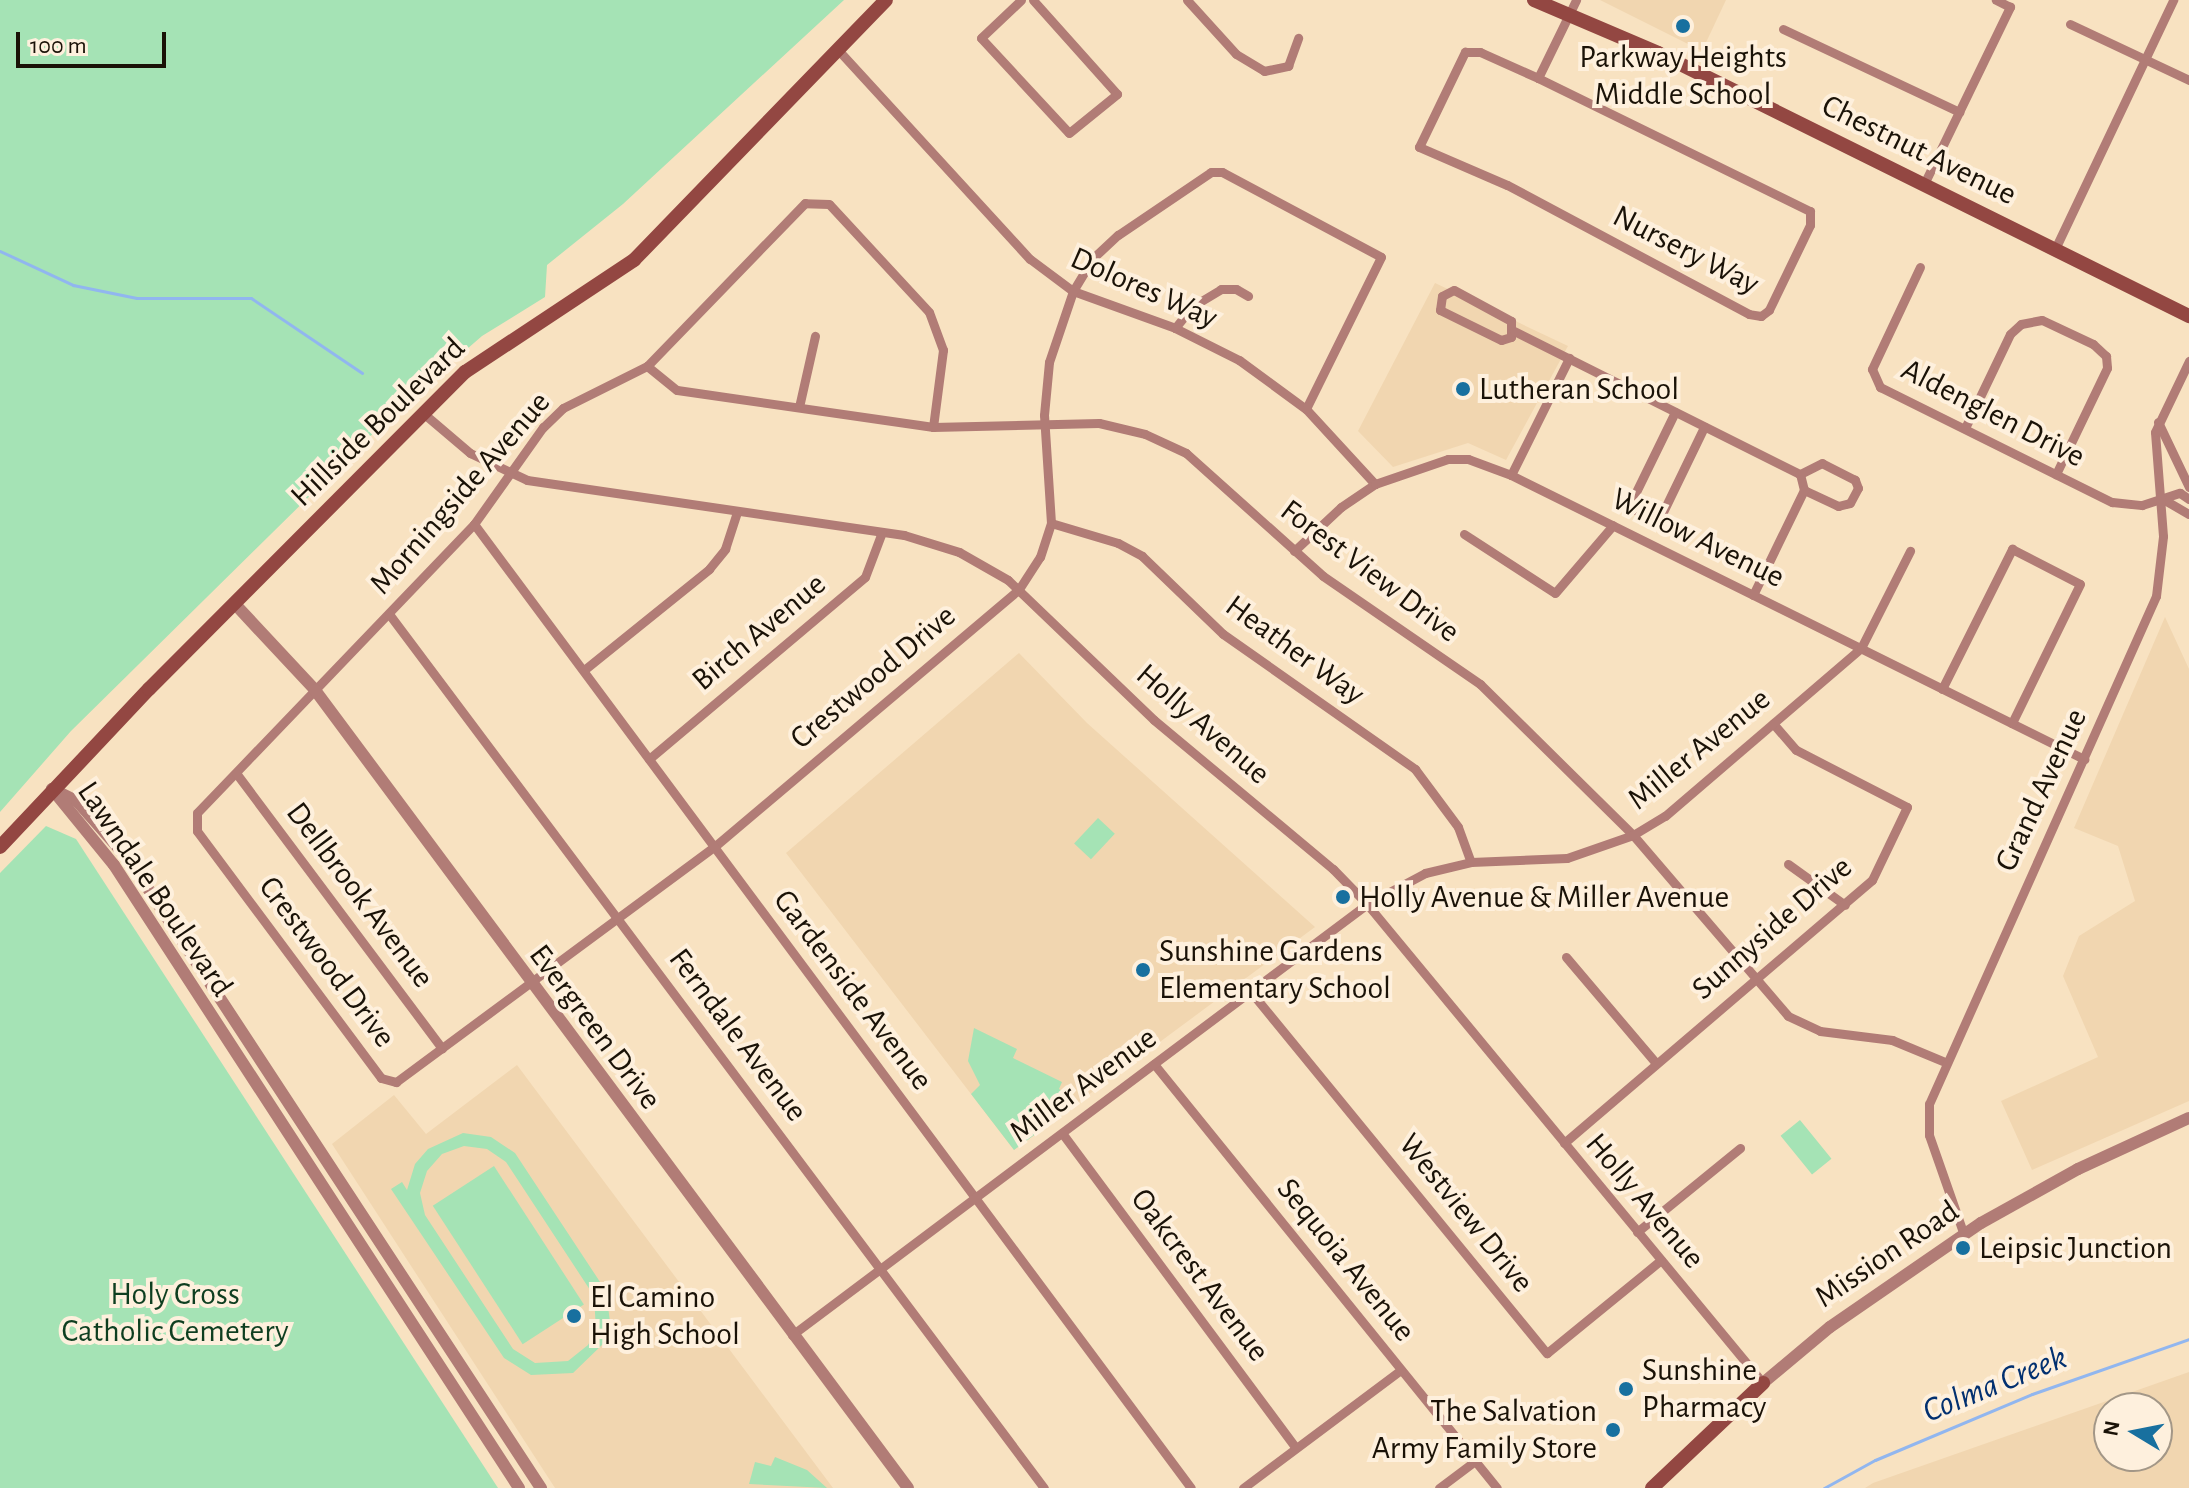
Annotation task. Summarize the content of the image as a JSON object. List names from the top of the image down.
{
  "streets": {
    "main road": ["Chestnut Avenue", "Hillside Boulevard", "Mission Road"],
    "street": [
      "Nursery Way",
      "Dolores Way",
      "Aldenglen Drive",
      "Morningside Avenue",
      "Willow Avenue",
      "Forest View Drive",
      "Birch Avenue",
      "Heather Way",
      "Crestwood Drive",
      "Holly Avenue",
      "Miller Avenue",
      "Grand Avenue",
      "Lawndale Boulevard",
      "Dellbrook Avenue",
      "Sunnyside Drive",
      "Gardenside Avenue",
      "Evergreen Drive",
      "Ferndale Avenue",
      "Westview Drive",
      "Sequoia Avenue",
      "Oakcrest Avenue"
    ]
  },
  "crossings": [
    ["Dolores Way", "Hillside Boulevard"],
    ["Dolores Way", "Willow Avenue"],
    ["Dolores Way", "Crestwood Drive"],
    ["Aldenglen Drive", "Grand Avenue"],
    ["Hillside Boulevard", "Holly Avenue"],
    ["Hillside Boulevard", "Lawndale Boulevard"],
    ["Hillside Boulevard", "Evergreen Drive"],
    ["Morningside Avenue", "Forest View Drive"],
    ["Morningside Avenue", "Crestwood Drive"],
    ["Morningside Avenue", "Holly Avenue"],
    ["Morningside Avenue", "Dellbrook Avenue"],
    ["Morningside Avenue", "Gardenside Avenue"],
    ["Morningside Avenue", "Evergreen Drive"],
    ["Morningside Avenue", "Ferndale Avenue"],
    ["Willow Avenue", "Forest View Drive"],
    ["Willow Avenue", "Miller Avenue"],
    ["Willow Avenue", "Grand Avenue"],
    ["Forest View Drive", "Crestwood Drive"],
    ["Forest View Drive", "Miller Avenue"],
    ["Forest View Drive", "Grand Avenue"],
    ["Forest View Drive", "Sunnyside Drive"],
    ["Birch Avenue", "Holly Avenue"],
    ["Birch Avenue", "Gardenside Avenue"],
    ["Heather Way", "Crestwood Drive"],
    ["Heather Way", "Miller Avenue"],
    ["Crestwood Drive", "Holly Avenue"],
    ["Crestwood Drive", "Dellbrook Avenue"],
    ["Crestwood Drive", "Gardenside Avenue"],
    ["Crestwood Drive", "Evergreen Drive"],
    ["Crestwood Drive", "Ferndale Avenue"],
    ["Holly Avenue", "Miller Avenue"],
    ["Holly Avenue", "Sunnyside Drive"],
    ["Holly Avenue", "Westview Drive"],
    ["Holly Avenue", "Mission Road"],
    ["Miller Avenue", "Sunnyside Drive"],
    ["Miller Avenue", "Gardenside Avenue"],
    ["Miller Avenue", "Evergreen Drive"],
    ["Miller Avenue", "Ferndale Avenue"],
    ["Miller Avenue", "Westview Drive"],
    ["Miller Avenue", "Sequoia Avenue"],
    ["Miller Avenue", "Oakcrest Avenue"],
    ["Grand Avenue", "Mission Road"]
  ],
  "water": ["Colma Creek"],
  "parks": ["Holy Cross Catholic Cemetery"],
  "places": [
    "Parkway Heights Middle School",
    "Lutheran School",
    "Holly Avenue & Miller Avenue",
    "Sunshine Gardens Elementary School",
    "Leipsic Junction",
    "El Camino High School",
    "Sunshine Pharmacy",
    "The Salvation Army Family Store"
  ],
  "scale_bar": "100 m",
  "north": "left"
}
